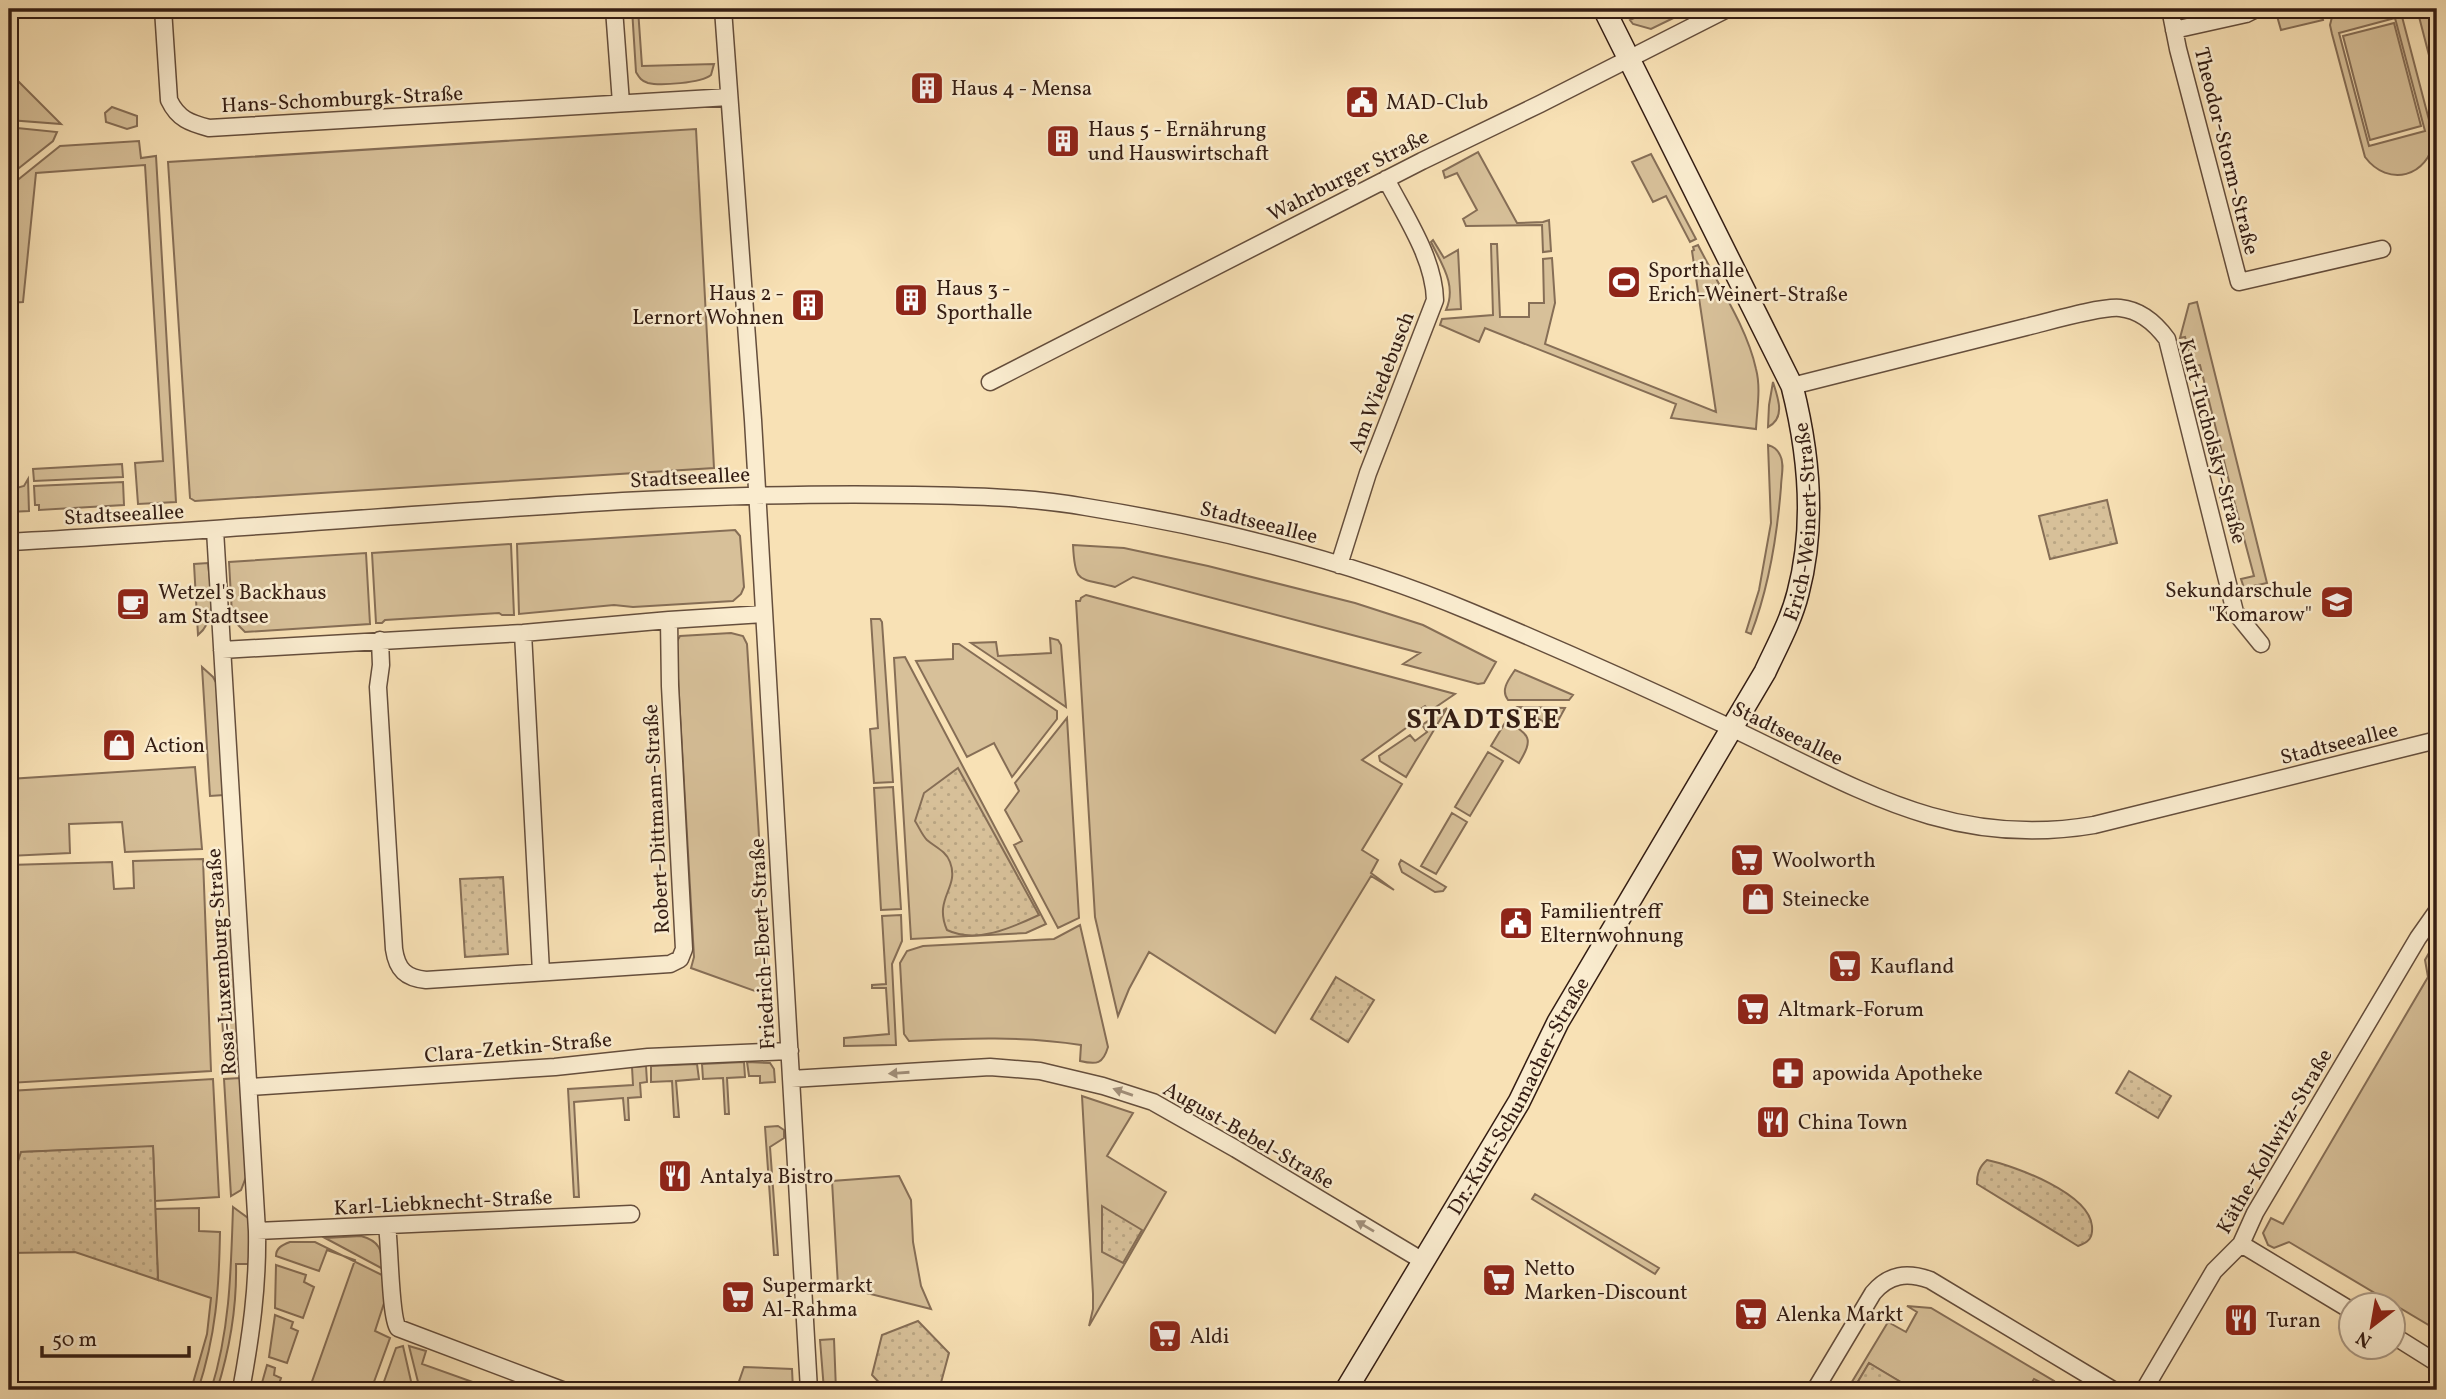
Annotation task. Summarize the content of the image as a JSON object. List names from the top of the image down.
{
  "streets": {
    "street": [
      "Hans-Schomburgk-Straße",
      "Theodor-Storm-Straße",
      "Wahrburger Straße",
      "Am Wiedebusch",
      "Kurt-Tucholsky-Straße",
      "Stadtseeallee",
      "Erich-Weinert-Straße",
      "Robert-Dittmann-Straße",
      "Friedrich-Ebert-Straße",
      "Rosa-Luxemburg-Straße",
      "Clara-Zetkin-Straße",
      "Dr.-Kurt-Schumacher-Straße",
      "August-Bebel-Straße",
      "Käthe-Kollwitz-Straße",
      "Karl-Liebknecht-Straße"
    ]
  },
  "crossings": [
    ["Hans-Schomburgk-Straße", "Friedrich-Ebert-Straße"],
    ["Wahrburger Straße", "Am Wiedebusch"],
    ["Wahrburger Straße", "Erich-Weinert-Straße"],
    ["Am Wiedebusch", "Stadtseeallee"],
    ["Kurt-Tucholsky-Straße", "Erich-Weinert-Straße"],
    ["Stadtseeallee", "Erich-Weinert-Straße"],
    ["Stadtseeallee", "Friedrich-Ebert-Straße"],
    ["Stadtseeallee", "Rosa-Luxemburg-Straße"],
    ["Stadtseeallee", "Dr.-Kurt-Schumacher-Straße"],
    ["Erich-Weinert-Straße", "Dr.-Kurt-Schumacher-Straße"],
    ["Friedrich-Ebert-Straße", "Clara-Zetkin-Straße"],
    ["Friedrich-Ebert-Straße", "August-Bebel-Straße"],
    ["Rosa-Luxemburg-Straße", "Clara-Zetkin-Straße"],
    ["Rosa-Luxemburg-Straße", "Karl-Liebknecht-Straße"],
    ["Dr.-Kurt-Schumacher-Straße", "August-Bebel-Straße"]
  ],
  "one_way": ["August-Bebel-Straße"],
  "districts": ["STADTSEE"],
  "places": {
    "building": [
      "Haus 4 - Mensa",
      "Haus 5 - Ernährung und Hauswirtschaft",
      "Haus 3 - Sporthalle",
      "Haus 2 - Lernort Wohnen"
    ],
    "public building": ["MAD-Club", "Familientreff Elternwohnung"],
    "sports": ["Sporthalle Erich-Weinert-Straße"],
    "school or university": ["Sekundarschule \"Komarow\""],
    "cafe": ["Wetzel's Backhaus am Stadtsee"],
    "shop": ["Action", "Steinecke"],
    "supermarket": [
      "Woolworth",
      "Kaufland",
      "Altmark-Forum",
      "Netto Marken-Discount",
      "Supermarkt Al-Rahma",
      "Alenka Markt",
      "Aldi"
    ],
    "pharmacy": ["apowida Apotheke"],
    "restaurant": ["China Town", "Antalya Bistro", "Turan"]
  },
  "scale_bar": "50 m",
  "north": "bottom left"
}
